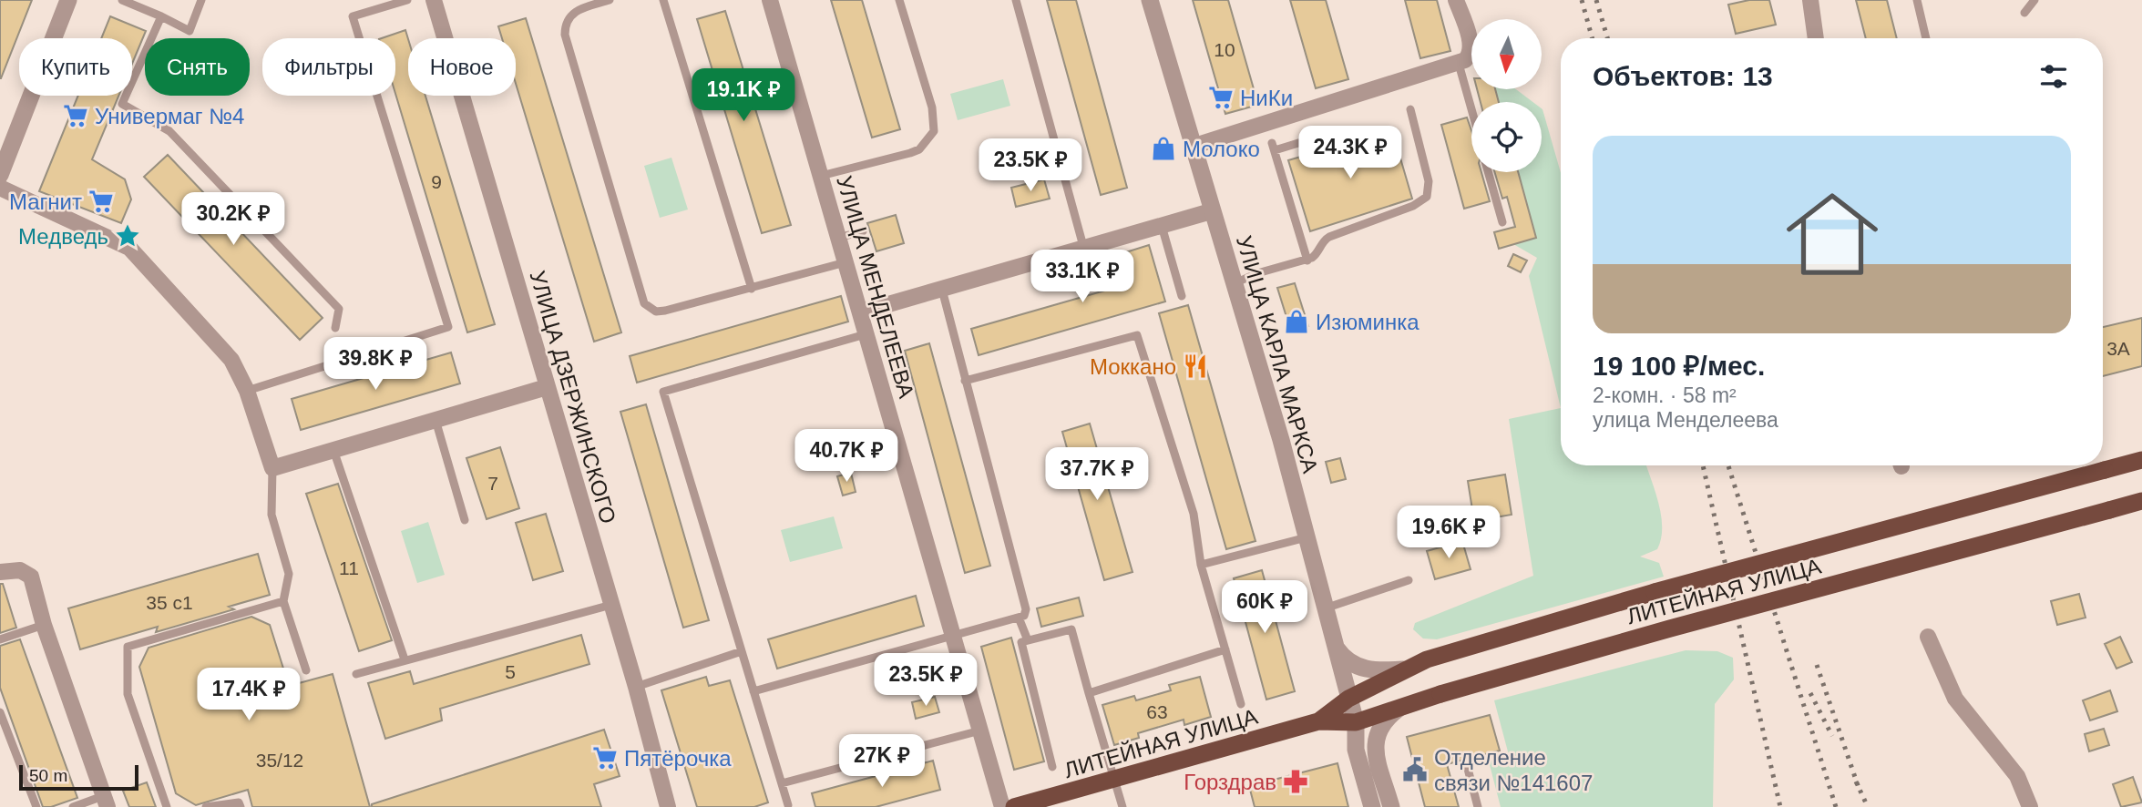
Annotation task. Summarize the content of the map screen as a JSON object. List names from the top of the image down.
{
  "streets": {
    "highway": ["ЛИТЕЙНАЯ УЛИЦА"],
    "street": ["УЛИЦА МЕНДЕЛЕЕВА", "УЛИЦА КАРЛА МАРКСА", "УЛИЦА ДЗЕРЖИНСКОГО"]
  },
  "crossings": [
    ["УЛИЦА КАРЛА МАРКСА", "ЛИТЕЙНАЯ УЛИЦА"]
  ],
  "places": {
    "supermarket": [
      "НиКи",
      "Универмаг №4",
      "Магнит",
      "Пятёрочка"
    ],
    "shop": ["Молоко", "Изюминка"],
    "place": ["Медведь"],
    "restaurant": ["Моккано"],
    "public building": ["Отделение связи №141607"],
    "pharmacy": ["Горздрав"]
  },
  "house_numbers": [
    "10",
    "9",
    "3А",
    "7",
    "11",
    "35 с1",
    "5",
    "63",
    "35/12"
  ],
  "scale_bar": "50 m",
  "north": "bottom",
  "page": {
    "chip": [
      "Купить",
      "Снять",
      "Фильтры",
      "Новое"
    ],
    "heading": "Объектов: 13",
    "price": [
      "19.1K ₽",
      "24.3K ₽",
      "23.5K ₽",
      "30.2K ₽",
      "33.1K ₽",
      "39.8K ₽",
      "40.7K ₽",
      "37.7K ₽",
      "19.6K ₽",
      "60K ₽",
      "23.5K ₽",
      "17.4K ₽",
      "27K ₽"
    ],
    "list": [
      {
        "name": "19 100 ₽/мес.",
        "note": "2-комн. · 58 m² · улица Менделеева"
      }
    ],
    "scale": "50 m"
  }
}
